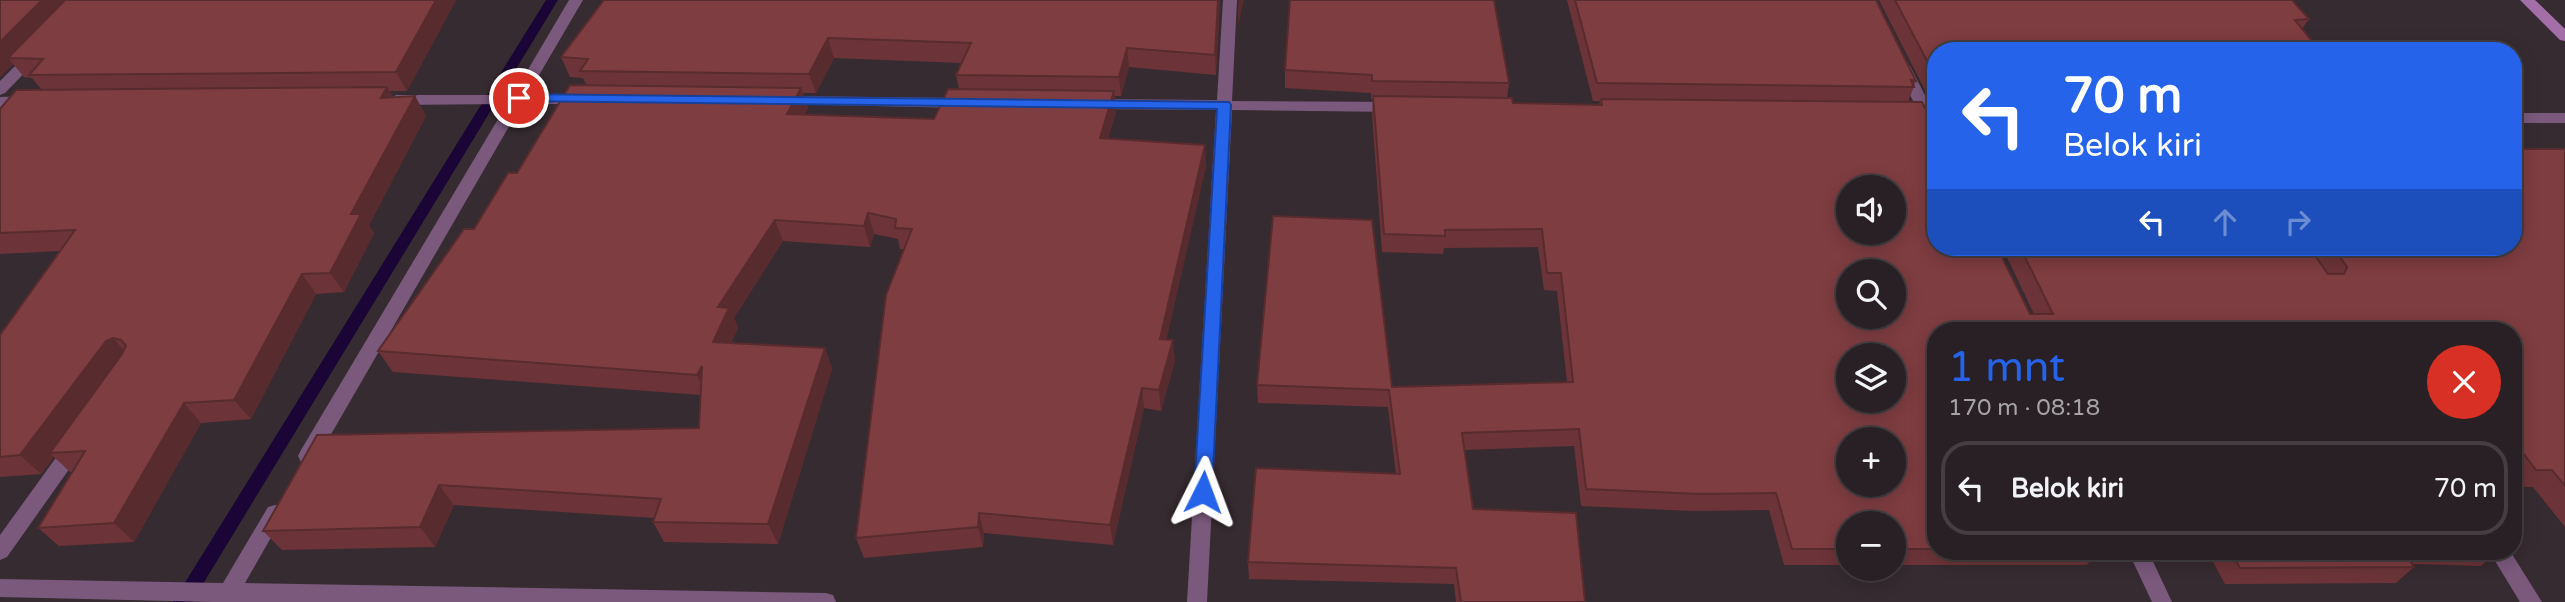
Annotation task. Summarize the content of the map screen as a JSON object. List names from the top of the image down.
{
  "page": {
    "turn": ["70 m", "Belok kiri"],
    "map_buttons": ["+", "−"],
    "heading": ["1 mnt", "170 m · 08:18"],
    "list": [
      {
        "name": "Belok kiri",
        "value": "70 m"
      }
    ]
  }
}
